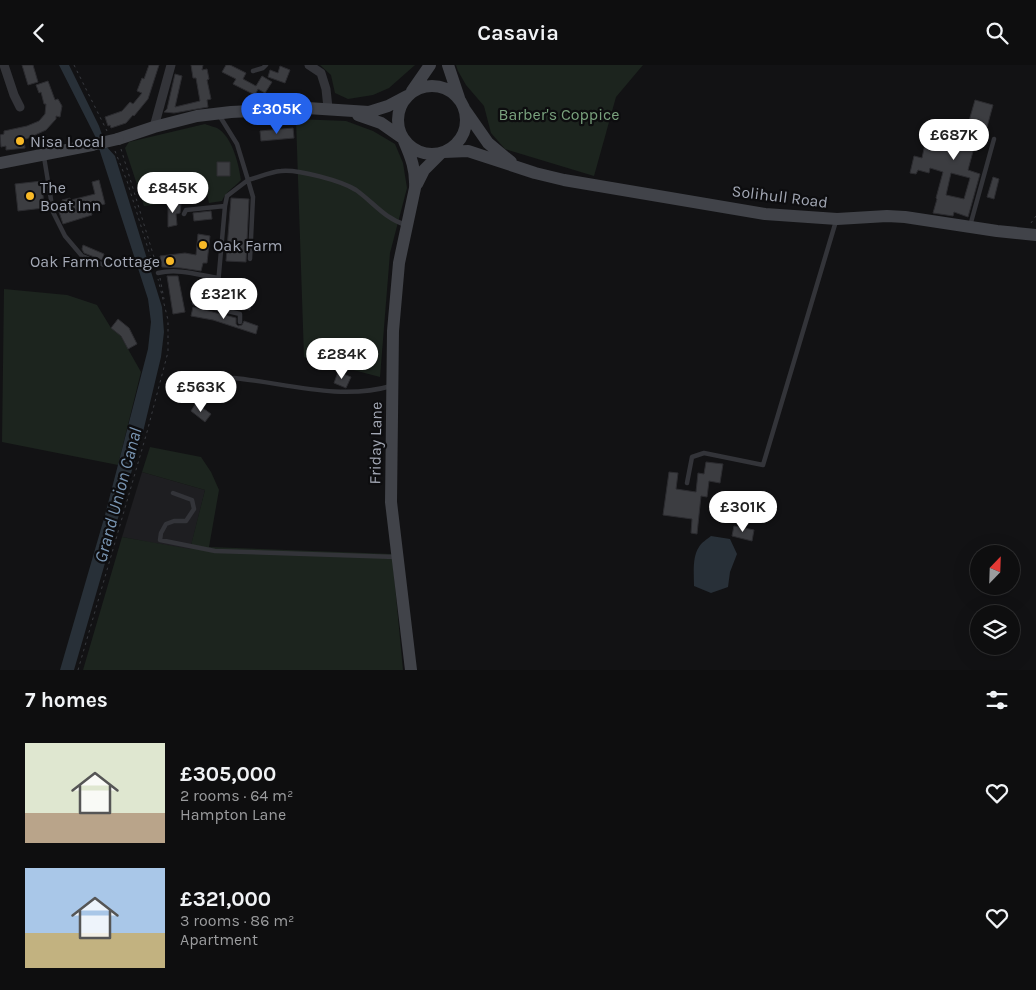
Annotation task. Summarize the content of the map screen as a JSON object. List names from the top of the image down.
{
  "streets": {
    "main road": ["Solihull Road", "Friday Lane"]
  },
  "crossings": [
    ["Solihull Road", "Friday Lane"]
  ],
  "water": ["Grand Union Canal"],
  "parks": ["Barber's Coppice"],
  "places": [
    "Nisa Local",
    "The Boat Inn",
    "Oak Farm",
    "Oak Farm Cottage"
  ],
  "north": "top right",
  "page": {
    "header": "Casavia",
    "price": [
      "£305K",
      "£687K",
      "£845K",
      "£321K",
      "£284K",
      "£563K",
      "£301K"
    ],
    "heading": "7 homes",
    "list": [
      {
        "name": "£305,000",
        "note": "2 rooms · 64 m² · Hampton Lane"
      },
      {
        "name": "£321,000",
        "note": "3 rooms · 86 m² · Apartment"
      }
    ]
  }
}
